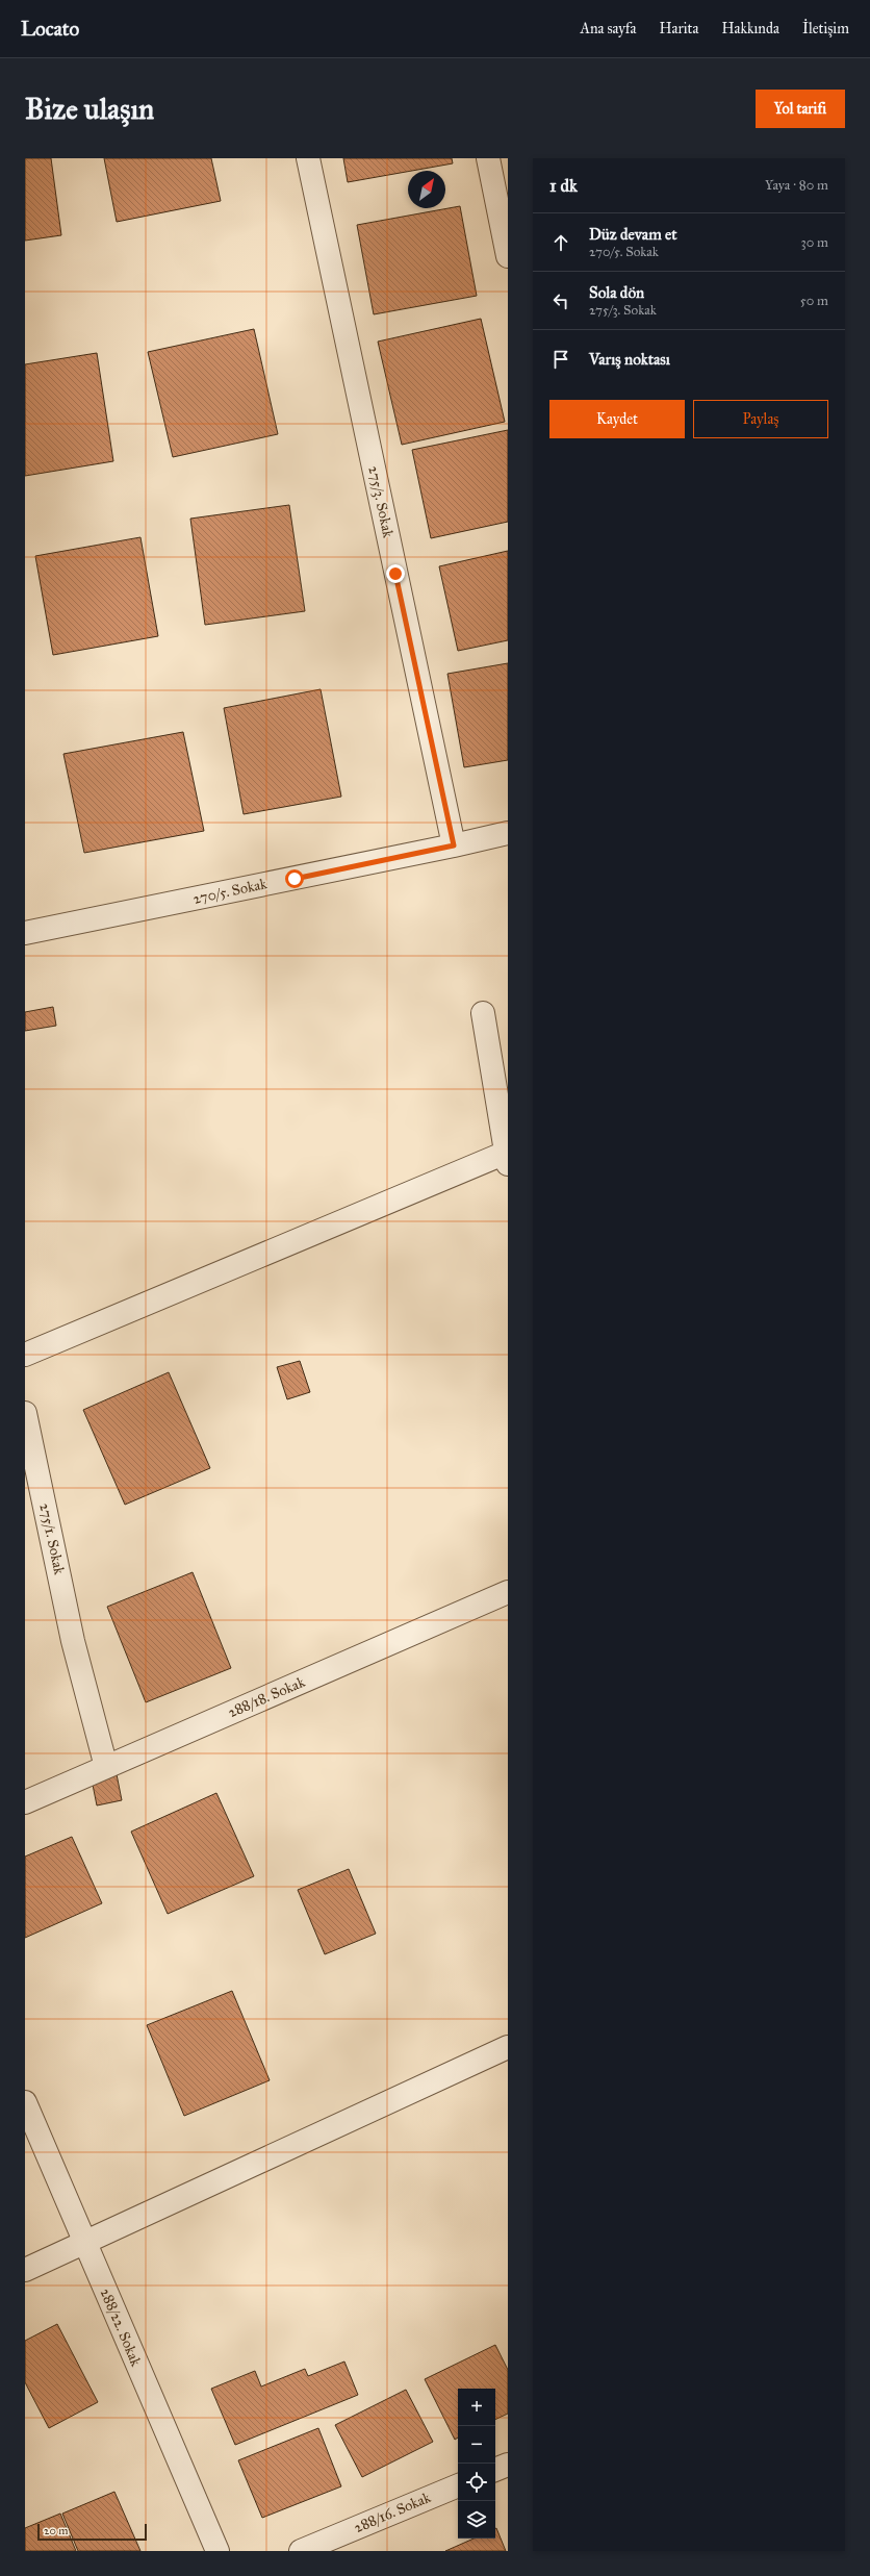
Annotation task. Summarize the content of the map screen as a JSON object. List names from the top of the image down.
{
  "streets": {
    "street": [
      "275/3. Sokak",
      "270/5. Sokak",
      "275/1. Sokak",
      "288/18. Sokak",
      "288/22. Sokak",
      "288/16. Sokak"
    ]
  },
  "crossings": [
    ["275/3. Sokak", "270/5. Sokak"],
    ["275/1. Sokak", "288/18. Sokak"]
  ],
  "scale_bar": "20 m",
  "north": "top right",
  "page": {
    "header": "Locato",
    "nav": [
      "Ana sayfa",
      "Harita",
      "Hakkında",
      "İletişim"
    ],
    "buttons": [
      "Yol tarifi",
      ["Kaydet", "Paylaş"]
    ],
    "title": "Bize ulaşın",
    "heading": ["1 dk", "Yaya · 80 m"],
    "list": [
      ["Düz devam et", "270/5. Sokak", "30 m"],
      ["Sola dön", "275/3. Sokak", "50 m"],
      "Varış noktası"
    ],
    "map_buttons": ["+", "−"],
    "scale": "20 m"
  }
}
